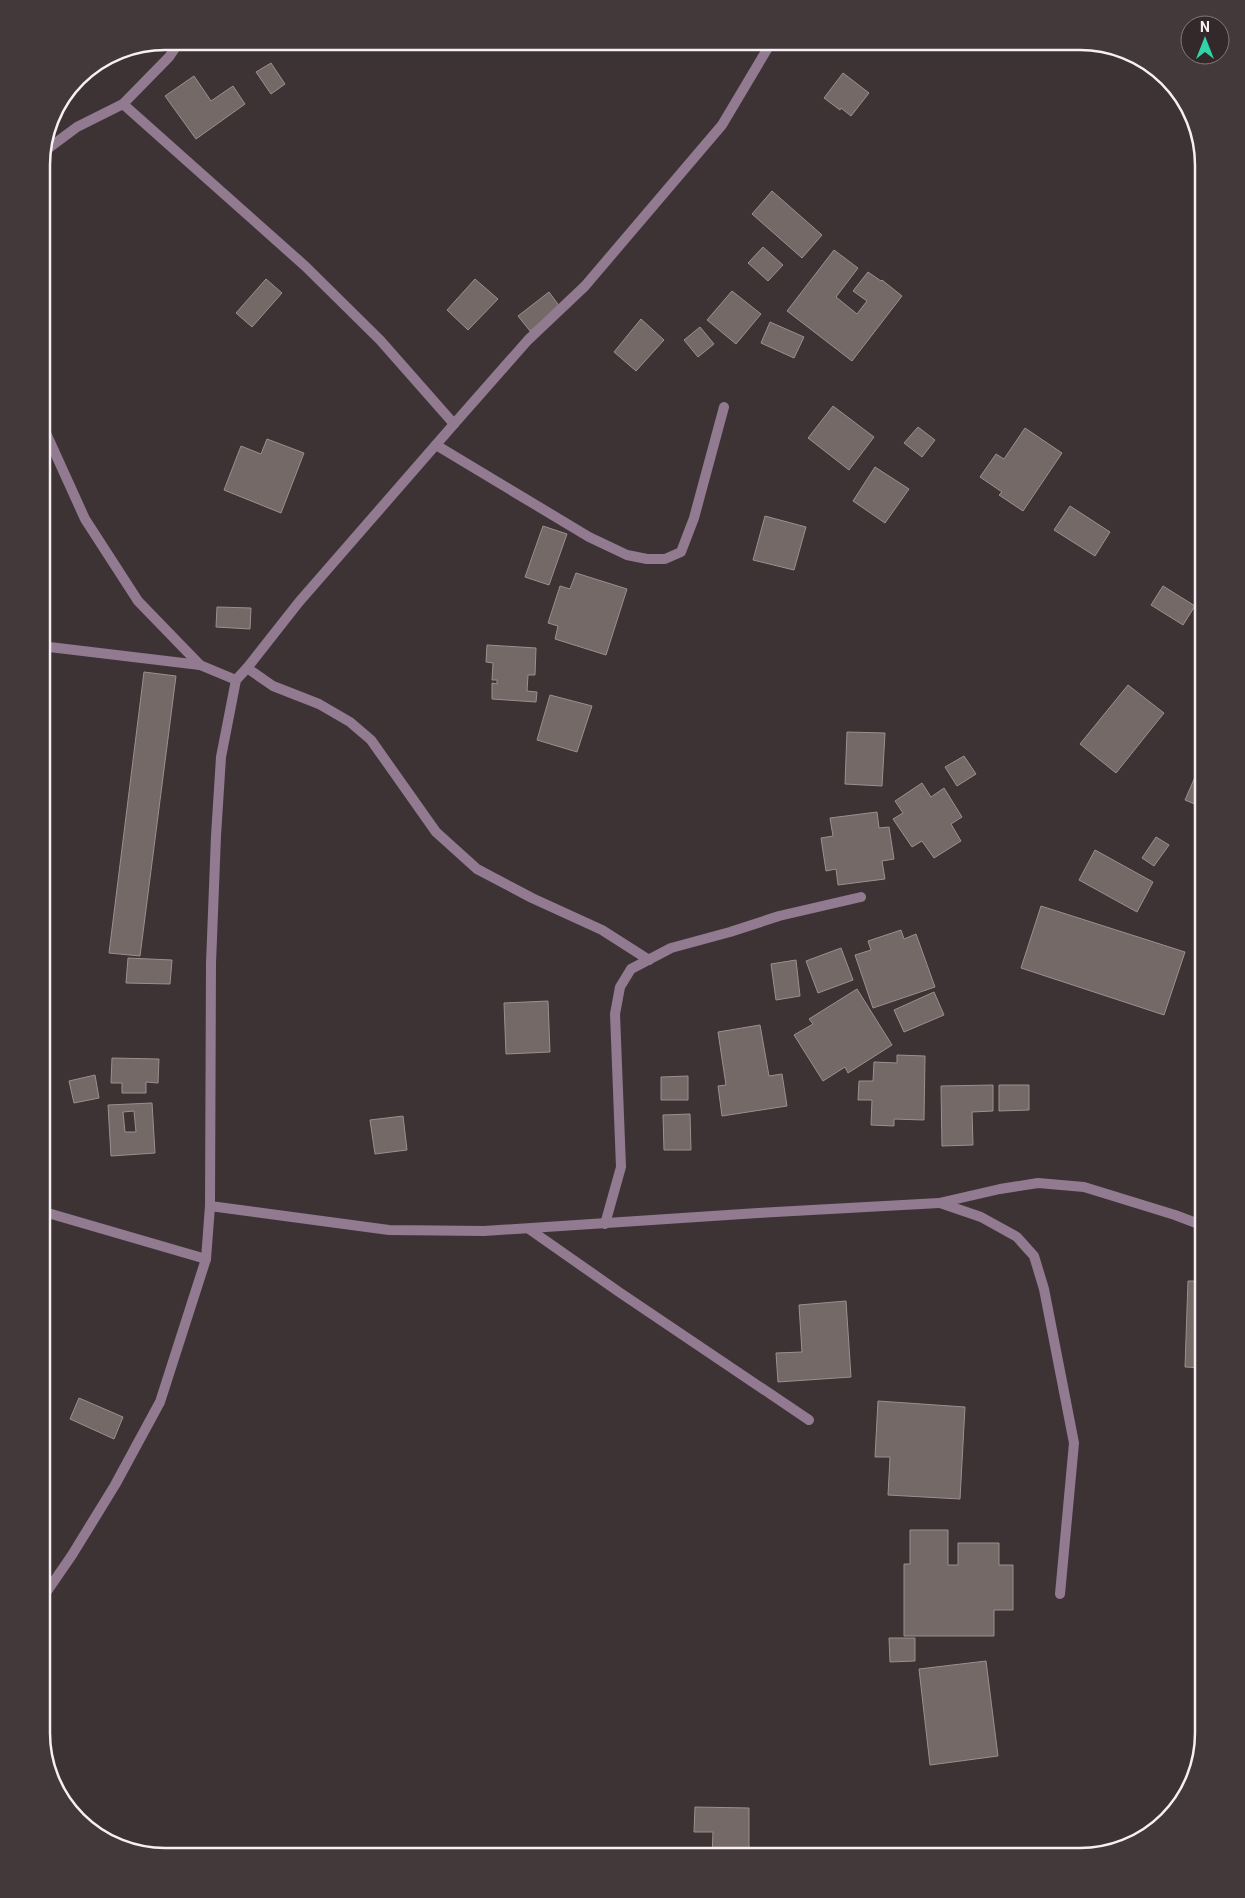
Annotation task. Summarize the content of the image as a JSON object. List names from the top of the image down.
{
  "north": "top"
}
